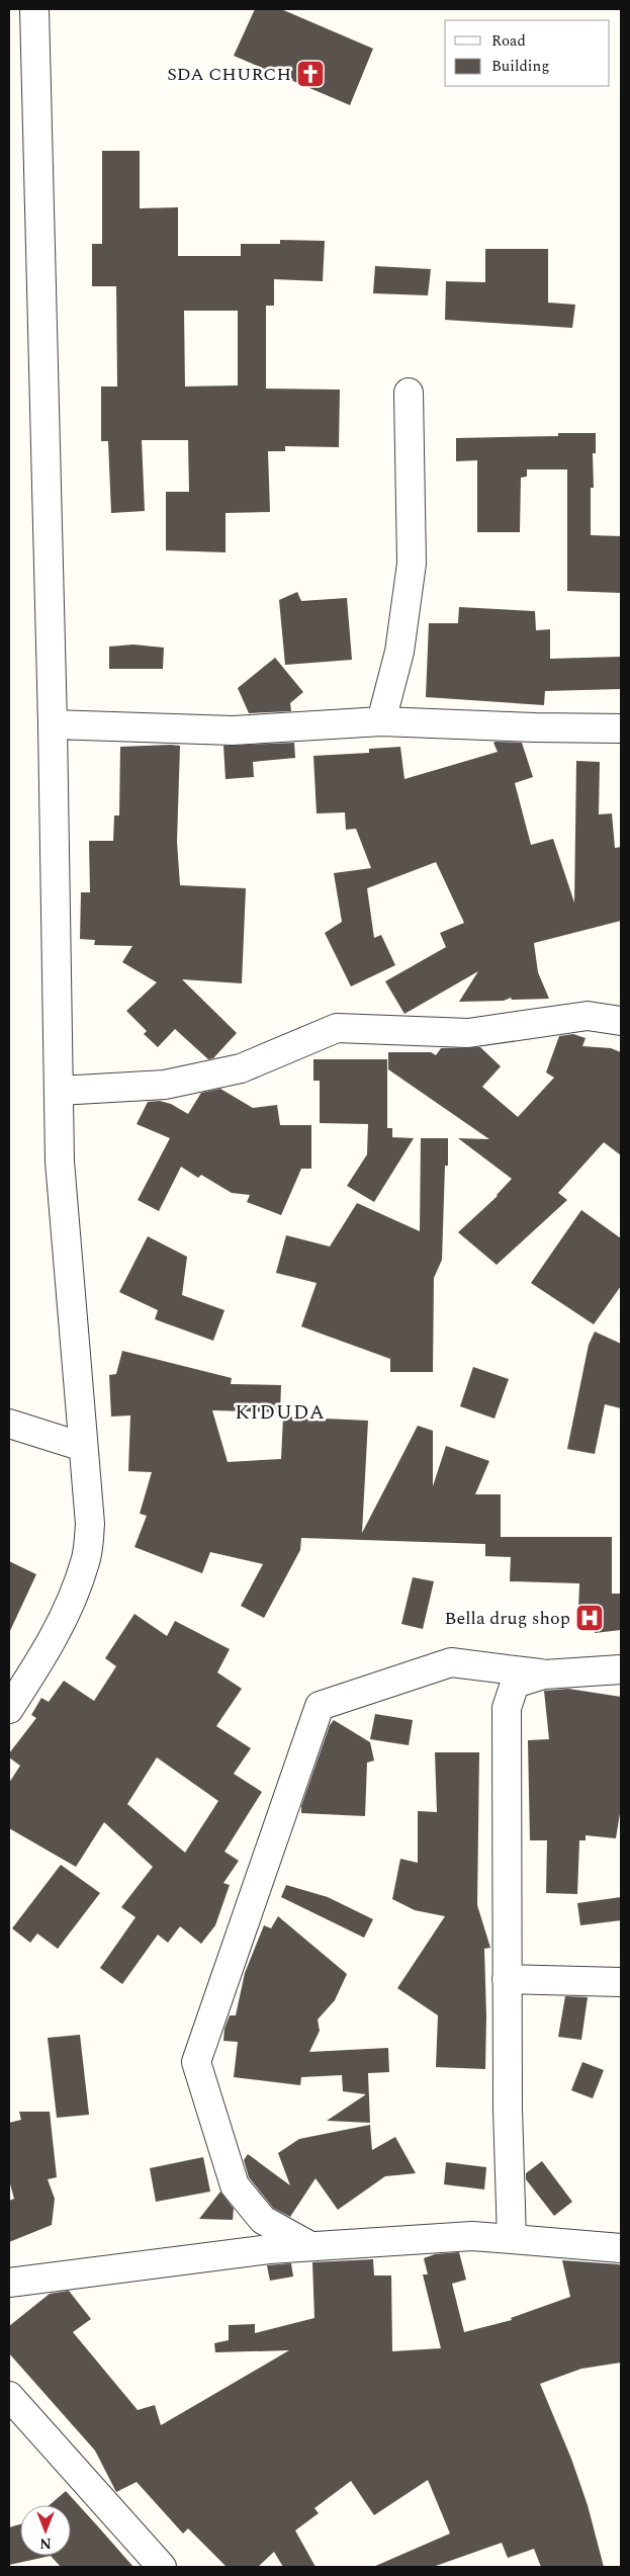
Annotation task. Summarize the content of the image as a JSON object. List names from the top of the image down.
{
  "districts": ["KIDUDA"],
  "places": {
    "church": ["SDA CHURCH"],
    "hospital": ["Bella drug shop"]
  },
  "legend": ["Road", "Building"],
  "north": "bottom"
}
